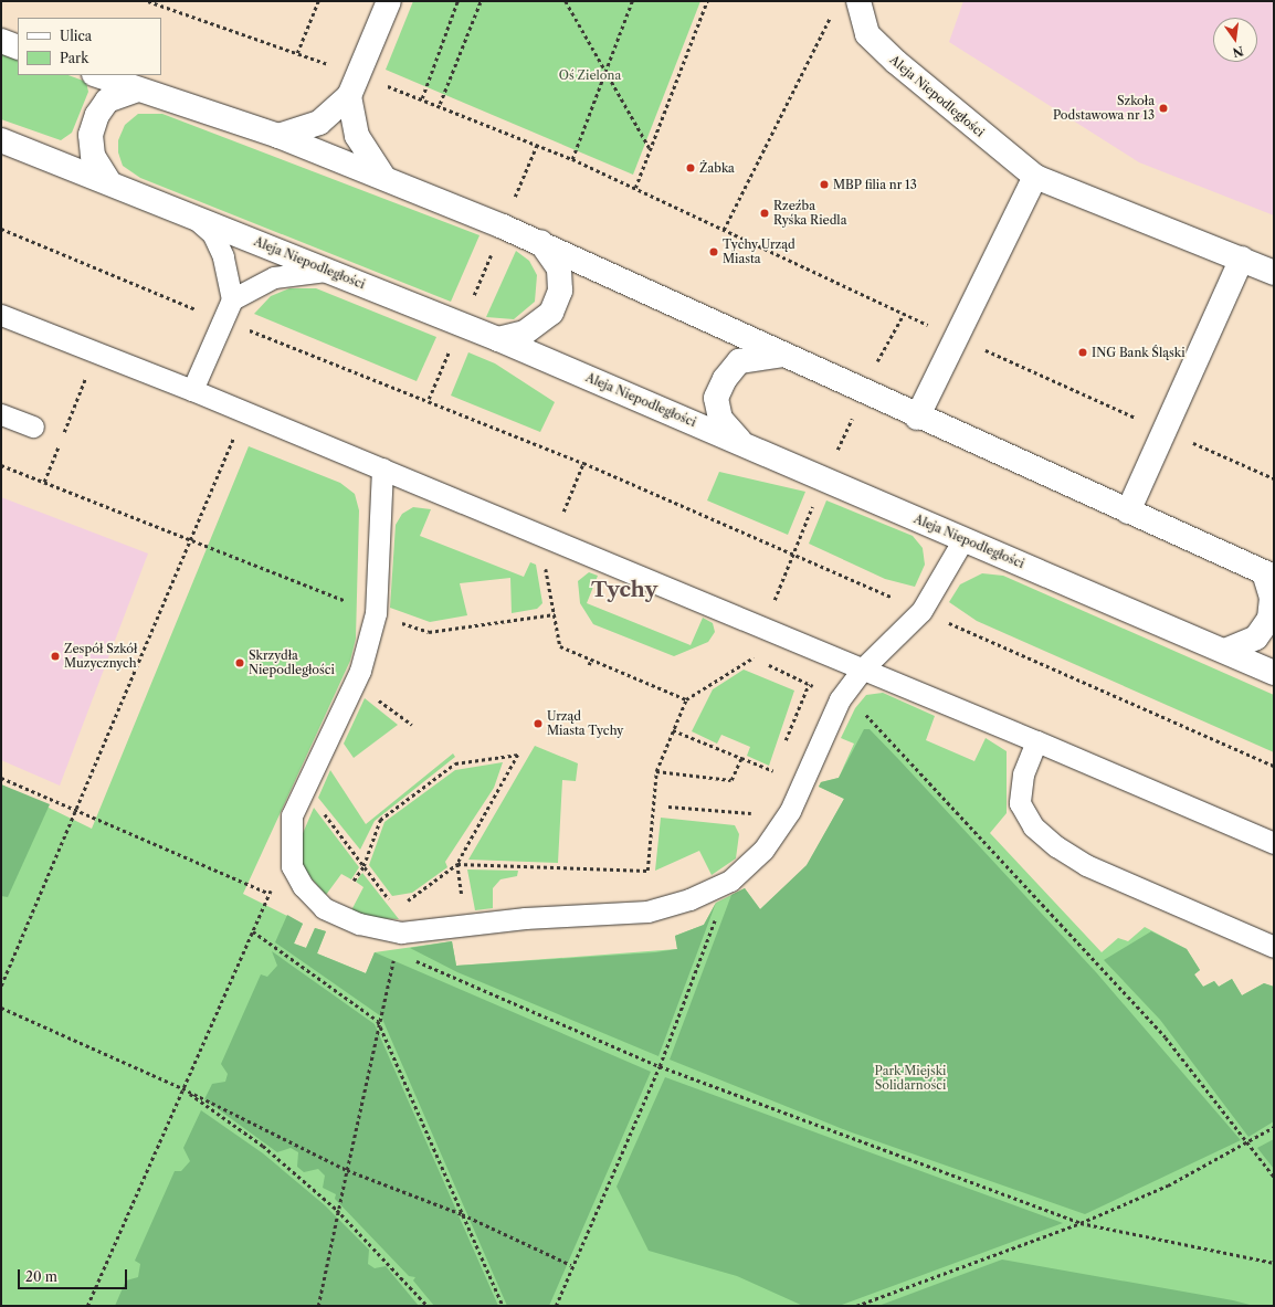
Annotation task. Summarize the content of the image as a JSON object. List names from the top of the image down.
{
  "streets": {
    "street": ["Aleja Niepodległości"]
  },
  "districts": ["Tychy"],
  "parks": ["Oś Zielona", "Park Miejski Solidarności"],
  "places": [
    "Szkoła Podstawowa nr 13",
    "Żabka",
    "MBP filia nr 13",
    "Rzeźba Ryśka Riedla",
    "Tychy Urząd Miasta",
    "ING Bank Śląski",
    "Zespół Szkół Muzycznych",
    "Skrzydła Niepodległości",
    "Urząd Miasta Tychy"
  ],
  "legend": ["Ulica", "Park"],
  "scale_bar": "20 m",
  "north": "bottom"
}
